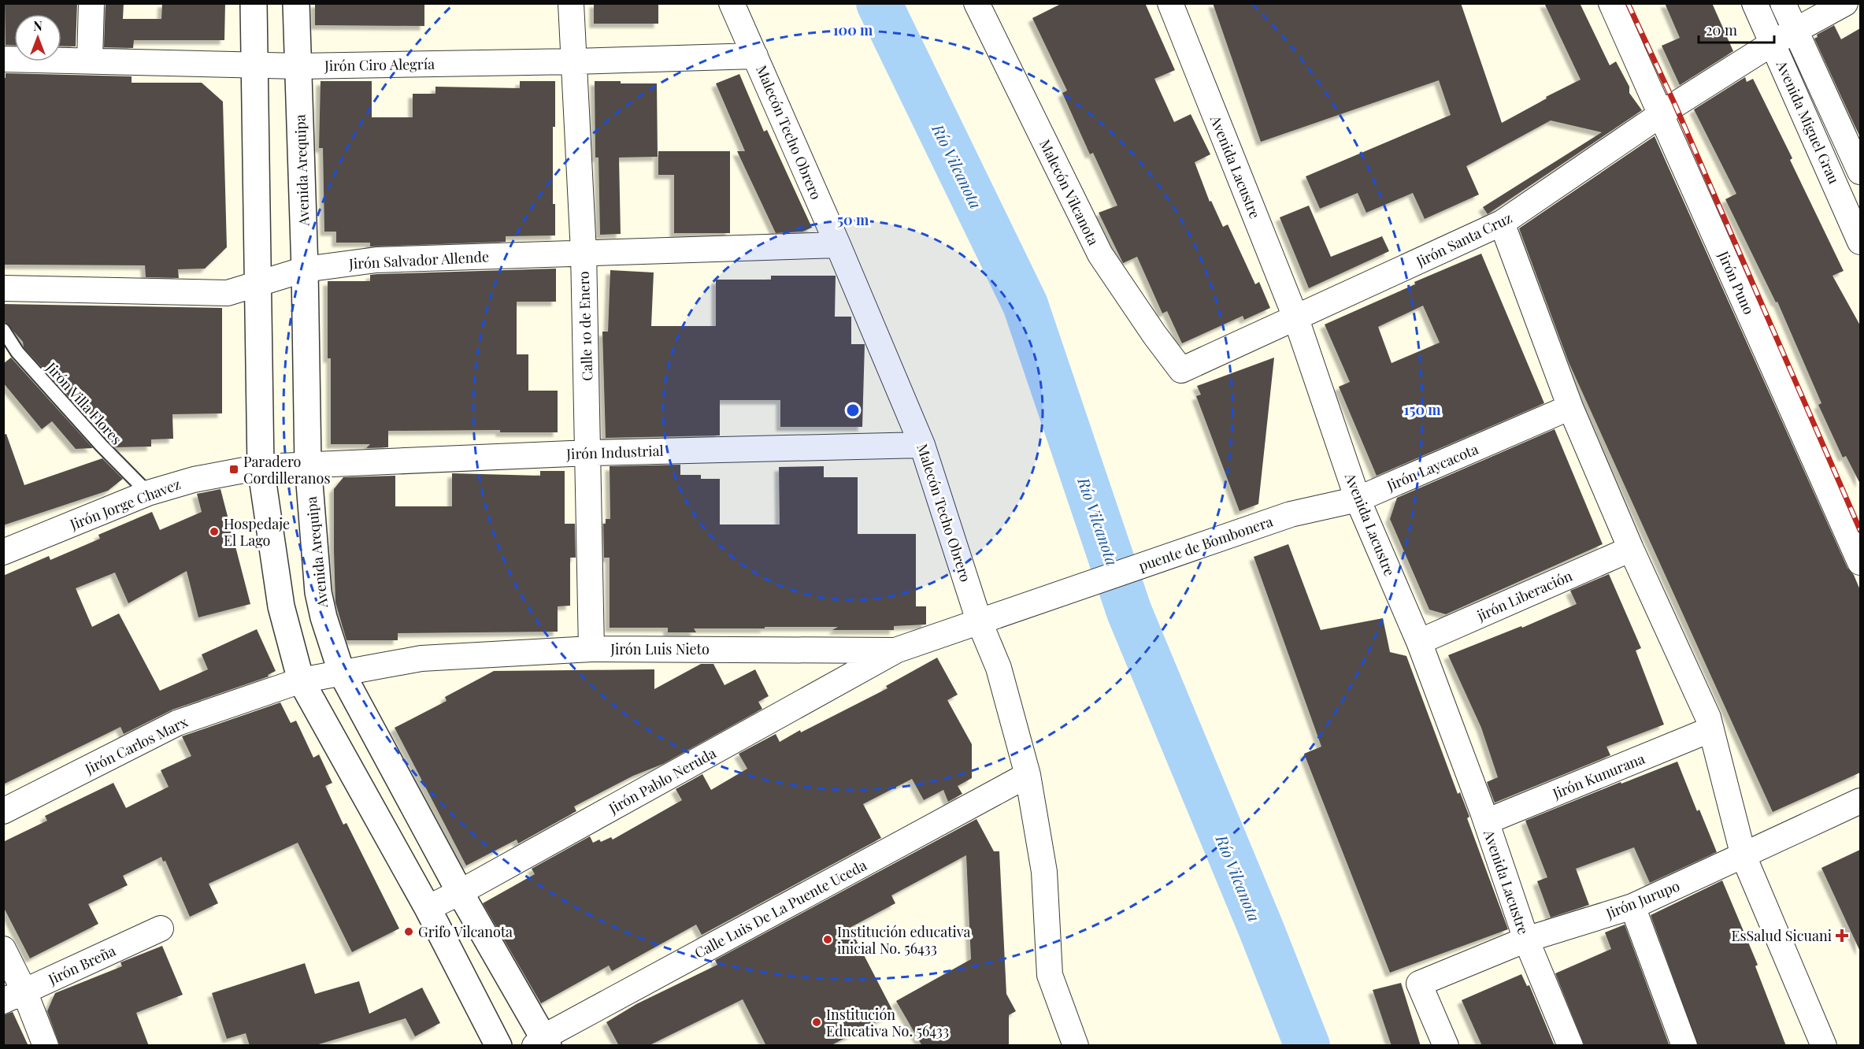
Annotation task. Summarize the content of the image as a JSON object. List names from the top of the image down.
{
  "streets": {
    "street": [
      "Jirón Ciro Alegría",
      "Avenida Miguel Grau",
      "Malecón Techo Obrero",
      "Avenida Lacustre",
      "Avenida Arequipa",
      "Malecón Vilcanota",
      "Jirón Santa Cruz",
      "Jirón Salvador Allende",
      "Jirón Puno",
      "Calle 10 de Enero",
      "Jirón Industrial",
      "Jirón Laycacota",
      "Jirón Jorge Chavez",
      "puente de Bombonera",
      "jirón Liberación",
      "Jirón Luis Nieto",
      "Jirón Carlos Marx",
      "Jirón Kunurana",
      "Jirón Pablo Neruda",
      "Jirón Jurupo",
      "Calle Luis De La Puente Uceda",
      "Jirón Breña"
    ],
    "lane": ["Jirón Villa Flores"]
  },
  "crossings": [
    ["Jirón Ciro Alegría", "Malecón Techo Obrero"],
    ["Jirón Ciro Alegría", "Avenida Arequipa"],
    ["Jirón Ciro Alegría", "Calle 10 de Enero"],
    ["Avenida Miguel Grau", "Jirón Santa Cruz"],
    ["Malecón Techo Obrero", "Jirón Salvador Allende"],
    ["Malecón Techo Obrero", "Jirón Industrial"],
    ["Malecón Techo Obrero", "Jirón Luis Nieto"],
    ["Malecón Techo Obrero", "Calle Luis De La Puente Uceda"],
    ["Avenida Lacustre", "Jirón Santa Cruz"],
    ["Avenida Lacustre", "Jirón Laycacota"],
    ["Avenida Lacustre", "jirón Liberación"],
    ["Avenida Lacustre", "Jirón Kunurana"],
    ["Avenida Lacustre", "Jirón Jurupo"],
    ["Avenida Arequipa", "Jirón Salvador Allende"],
    ["Avenida Arequipa", "Jirón Industrial"],
    ["Avenida Arequipa", "Jirón Jorge Chavez"],
    ["Avenida Arequipa", "Jirón Luis Nieto"],
    ["Avenida Arequipa", "Jirón Pablo Neruda"],
    ["Avenida Arequipa", "Calle Luis De La Puente Uceda"],
    ["Malecón Vilcanota", "Jirón Santa Cruz"],
    ["Jirón Santa Cruz", "Jirón Puno"],
    ["Jirón Salvador Allende", "Calle 10 de Enero"],
    ["Calle 10 de Enero", "Jirón Industrial"],
    ["Calle 10 de Enero", "Jirón Luis Nieto"],
    ["Jirón Villa Flores", "Jirón Jorge Chavez"],
    ["Jirón Industrial", "Jirón Jorge Chavez"],
    ["Jirón Laycacota", "puente de Bombonera"],
    ["puente de Bombonera", "Jirón Luis Nieto"],
    ["Jirón Luis Nieto", "Jirón Carlos Marx"],
    ["Jirón Luis Nieto", "Jirón Pablo Neruda"]
  ],
  "water": ["Río Vilcanota"],
  "places": {
    "transit": ["Paradero Cordilleranos"],
    "other": [
      "Hospedaje El Lago",
      "Grifo Vilcanota",
      "Institución educativa inicial No. 56433",
      "Institución Educativa No. 56433"
    ],
    "health": ["EsSalud Sicuani"]
  },
  "scale_bar": "20 m",
  "north": "top",
  "rings": ["100 m", "50 m", "150 m"]
}
